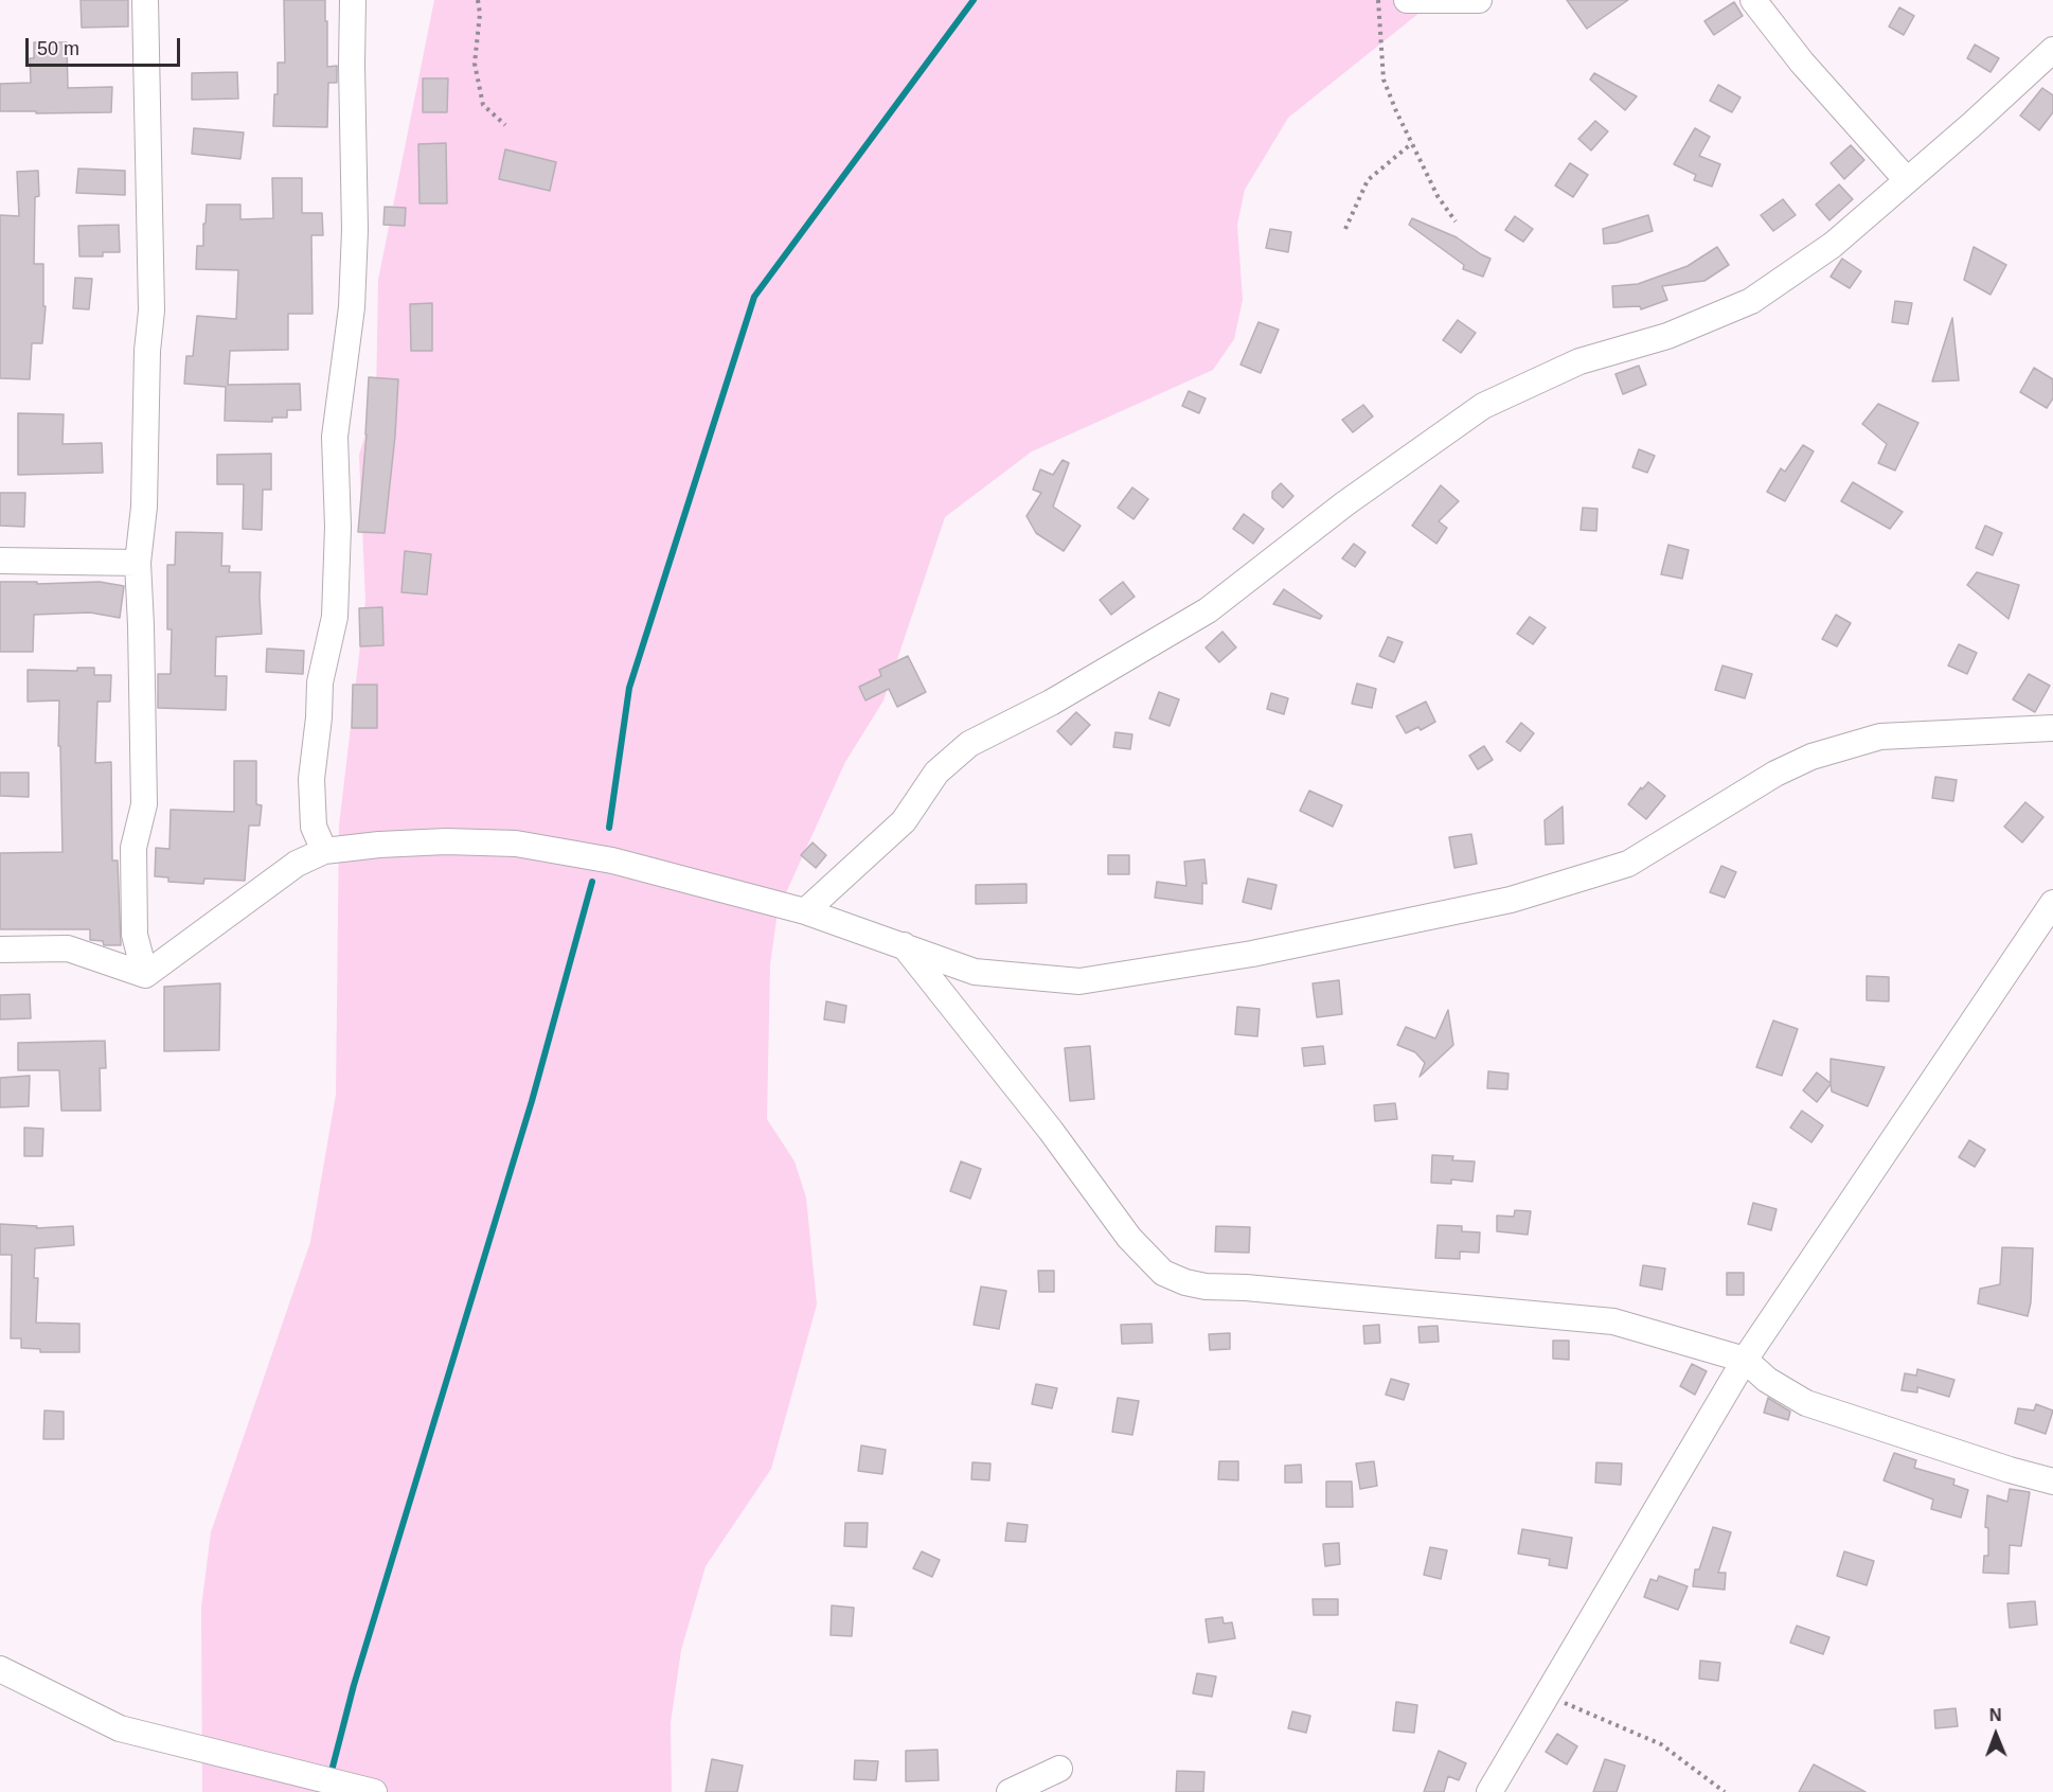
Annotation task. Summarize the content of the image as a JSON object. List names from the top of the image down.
{
  "scale_bar": "50 m",
  "north": "top"
}
